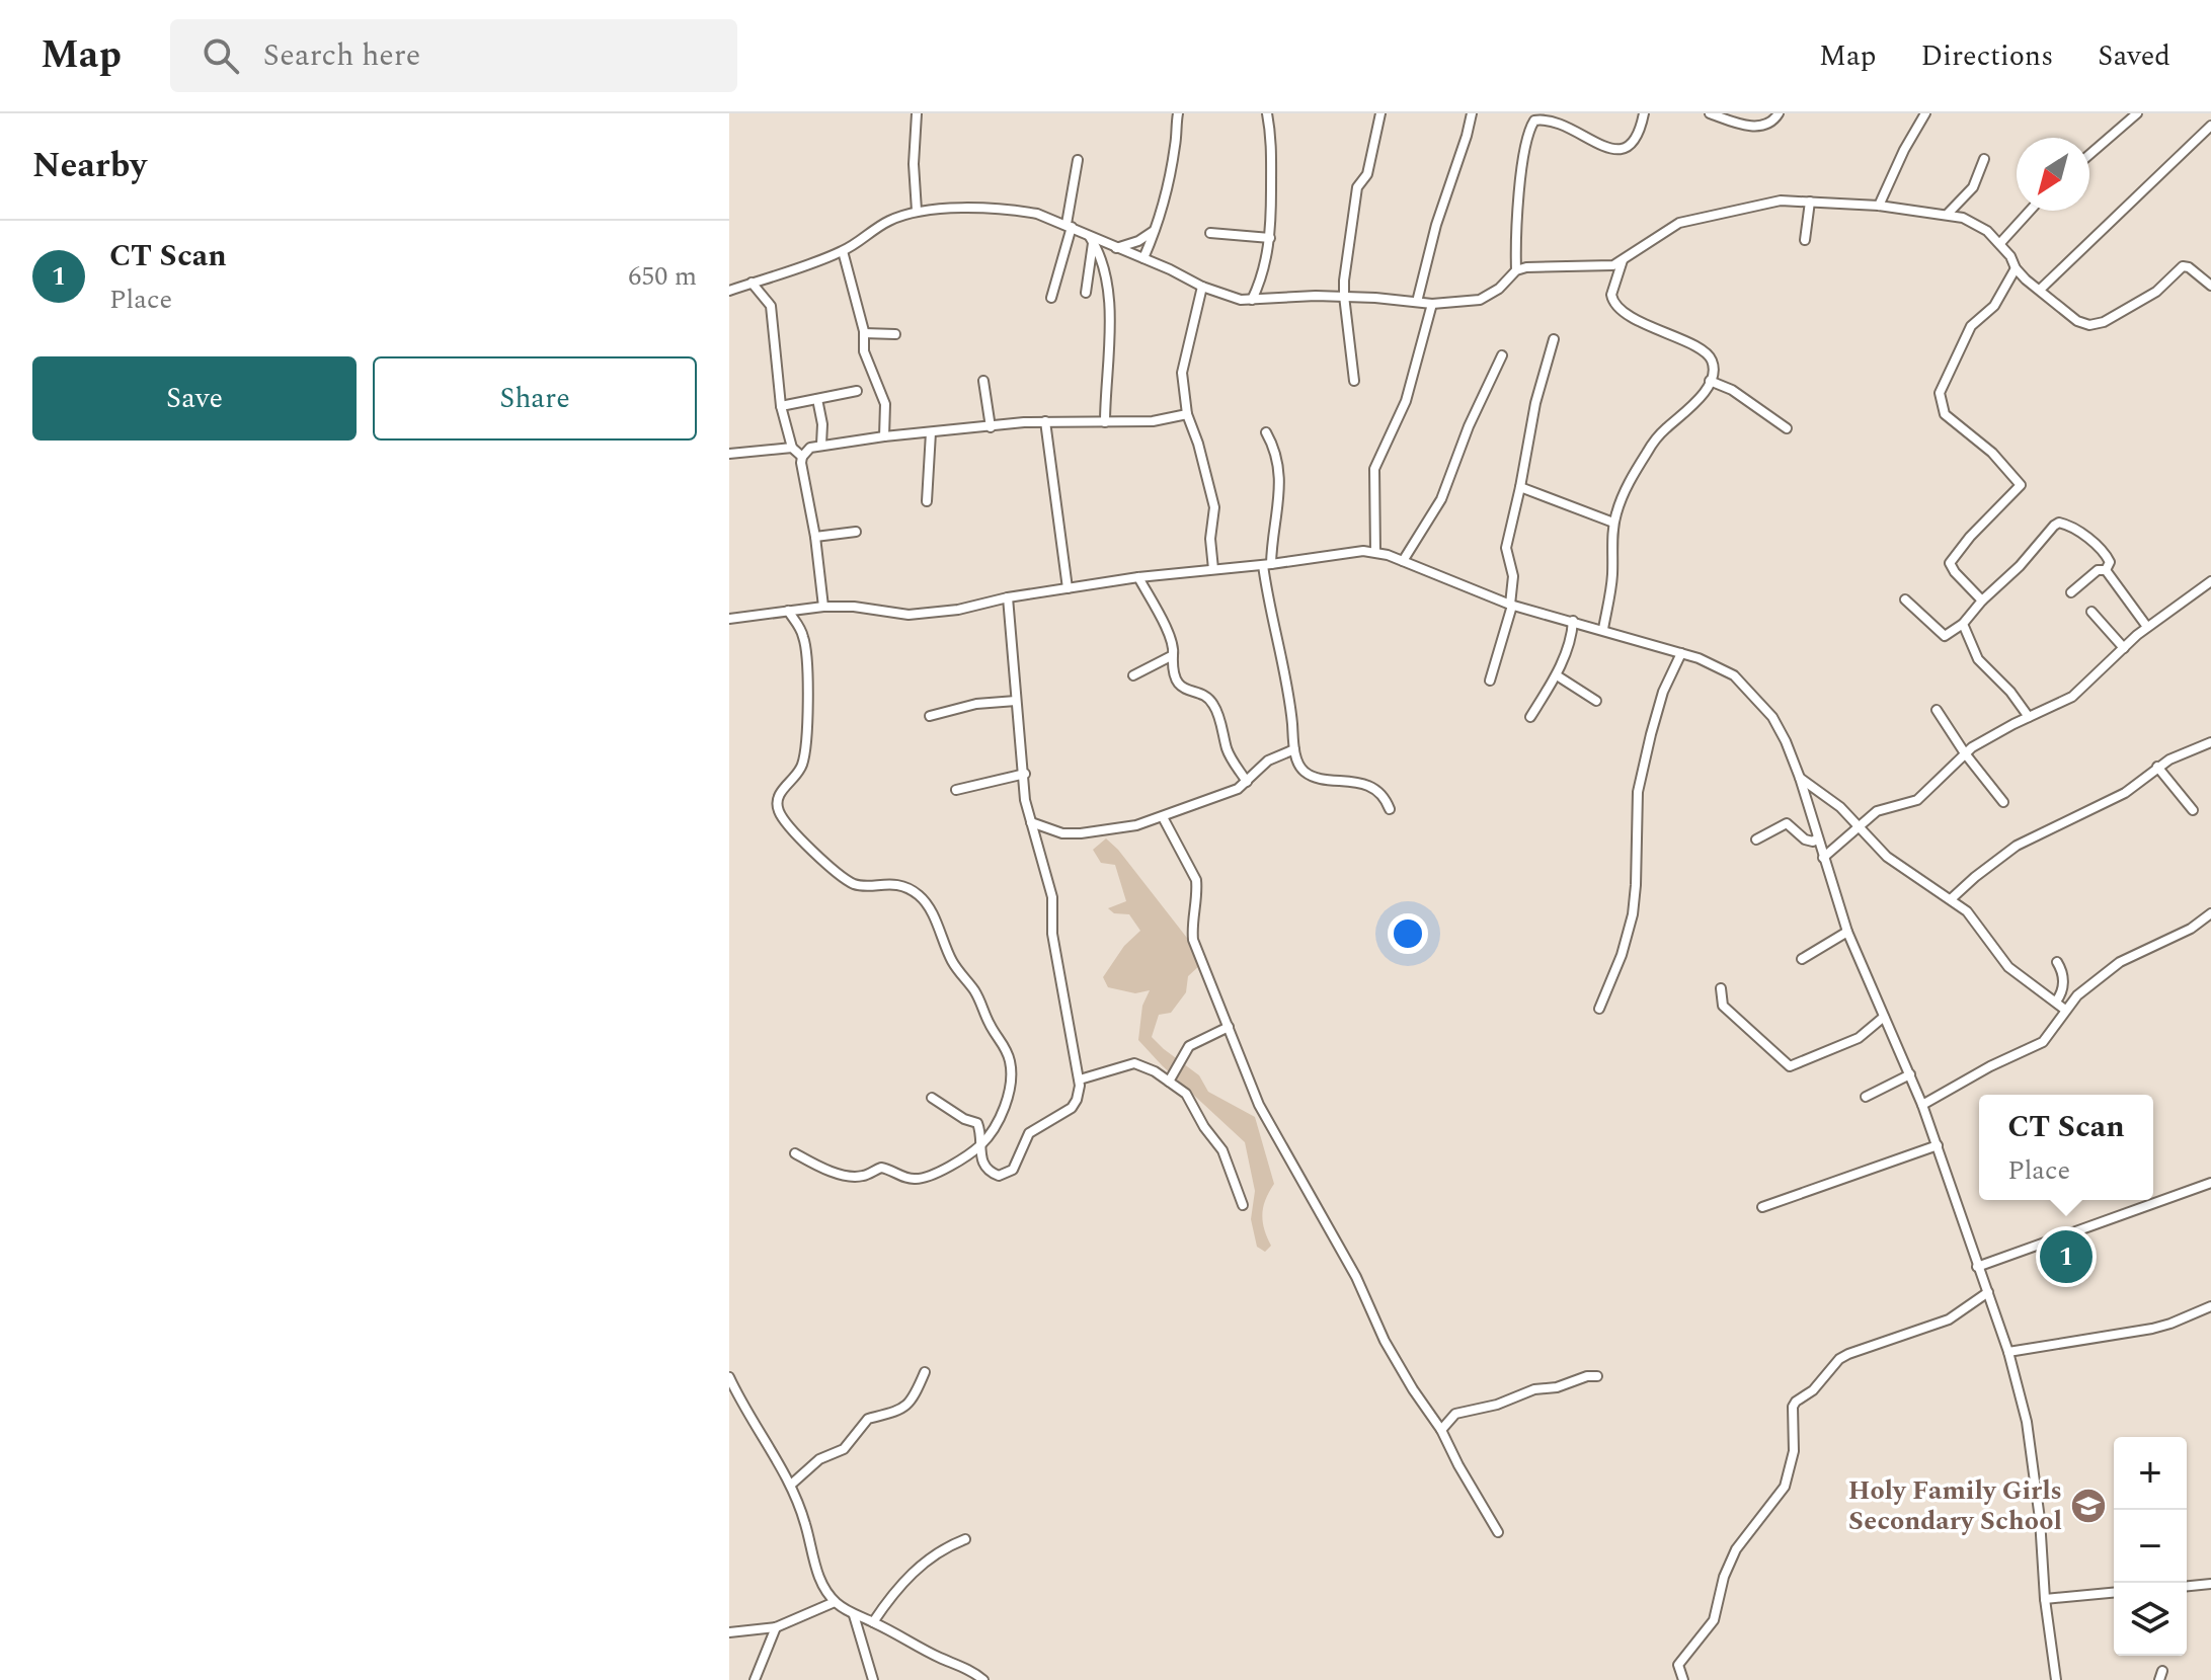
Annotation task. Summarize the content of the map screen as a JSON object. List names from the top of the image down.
{
  "places": {
    "school or university": ["Holy Family Girls Secondary School"]
  },
  "north": "bottom left",
  "page": {
    "header": "Map",
    "search": "Search here",
    "nav": ["Map", "Directions", "Saved"],
    "heading": "Nearby",
    "list": [
      {
        "mark": "1",
        "name": "CT Scan",
        "note": "Place",
        "value": "650 m"
      }
    ],
    "buttons": ["Save", "Share"],
    "popup": ["CT Scan", "Place"],
    "pins": "1",
    "map_buttons": ["+", "−"]
  }
}
